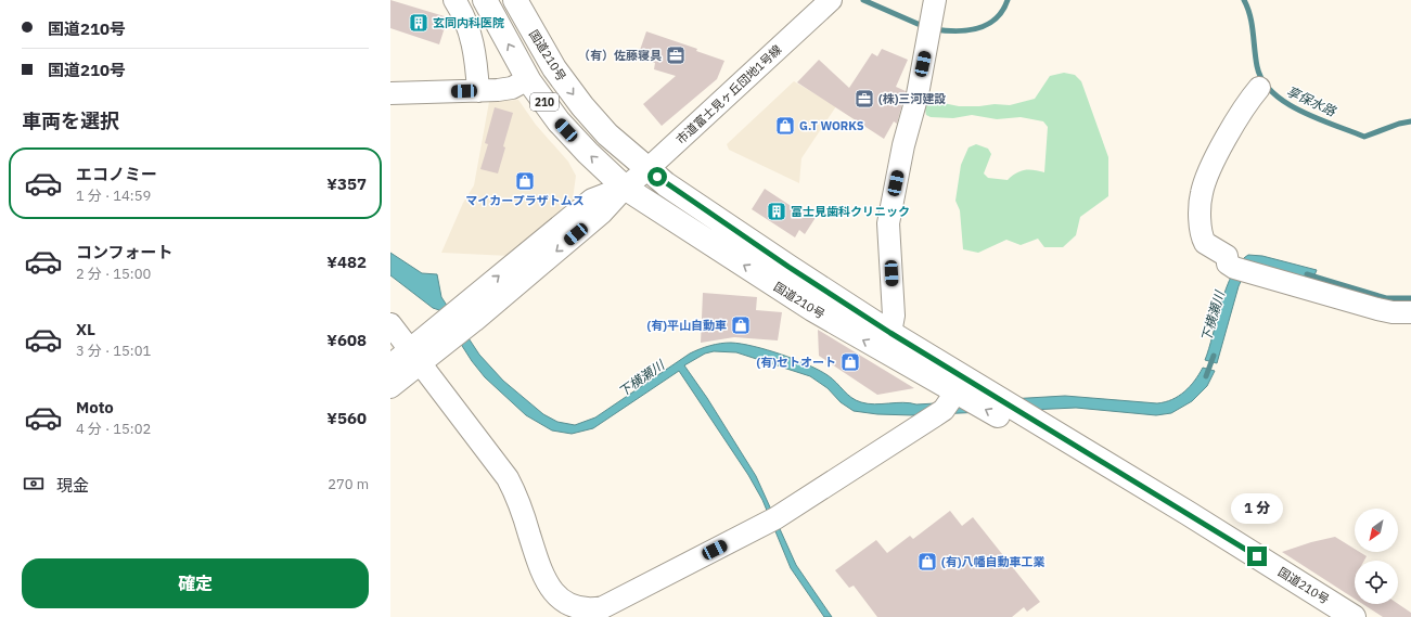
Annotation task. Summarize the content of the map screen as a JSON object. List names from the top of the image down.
{
  "streets": {
    "highway": ["国道210号", "210"],
    "street": ["市道富士見ヶ丘団地1号線"]
  },
  "crossings": [
    ["国道210号", "市道富士見ヶ丘団地1号線"]
  ],
  "water": ["享保水路", "下横瀬川"],
  "places": {
    "building": ["玄同内科医院", "富士見歯科クリニック"],
    "office": ["（有）佐藤寝具", "(株)三河建設"],
    "shop": [
      "G.T WORKS",
      "マイカープラザトムス",
      "(有)平山自動車",
      "(有)セトオート",
      "(有)八幡自動車工業"
    ]
  },
  "north": "bottom left",
  "page": {
    "banner": ["国道210号", "国道210号"],
    "heading": "車両を選択",
    "list": [
      {
        "name": "エコノミー",
        "note": "1 分 · 14:59",
        "value": "¥357"
      },
      {
        "name": "コンフォート",
        "note": "2 分 · 15:00",
        "value": "¥482"
      },
      {
        "name": "XL",
        "note": "3 分 · 15:01",
        "value": "¥608"
      },
      {
        "name": "Moto",
        "note": "4 分 · 15:02",
        "value": "¥560"
      }
    ],
    "pay": ["現金", "270 m"],
    "bubble": "1 分",
    "buttons": "確定"
  }
}
